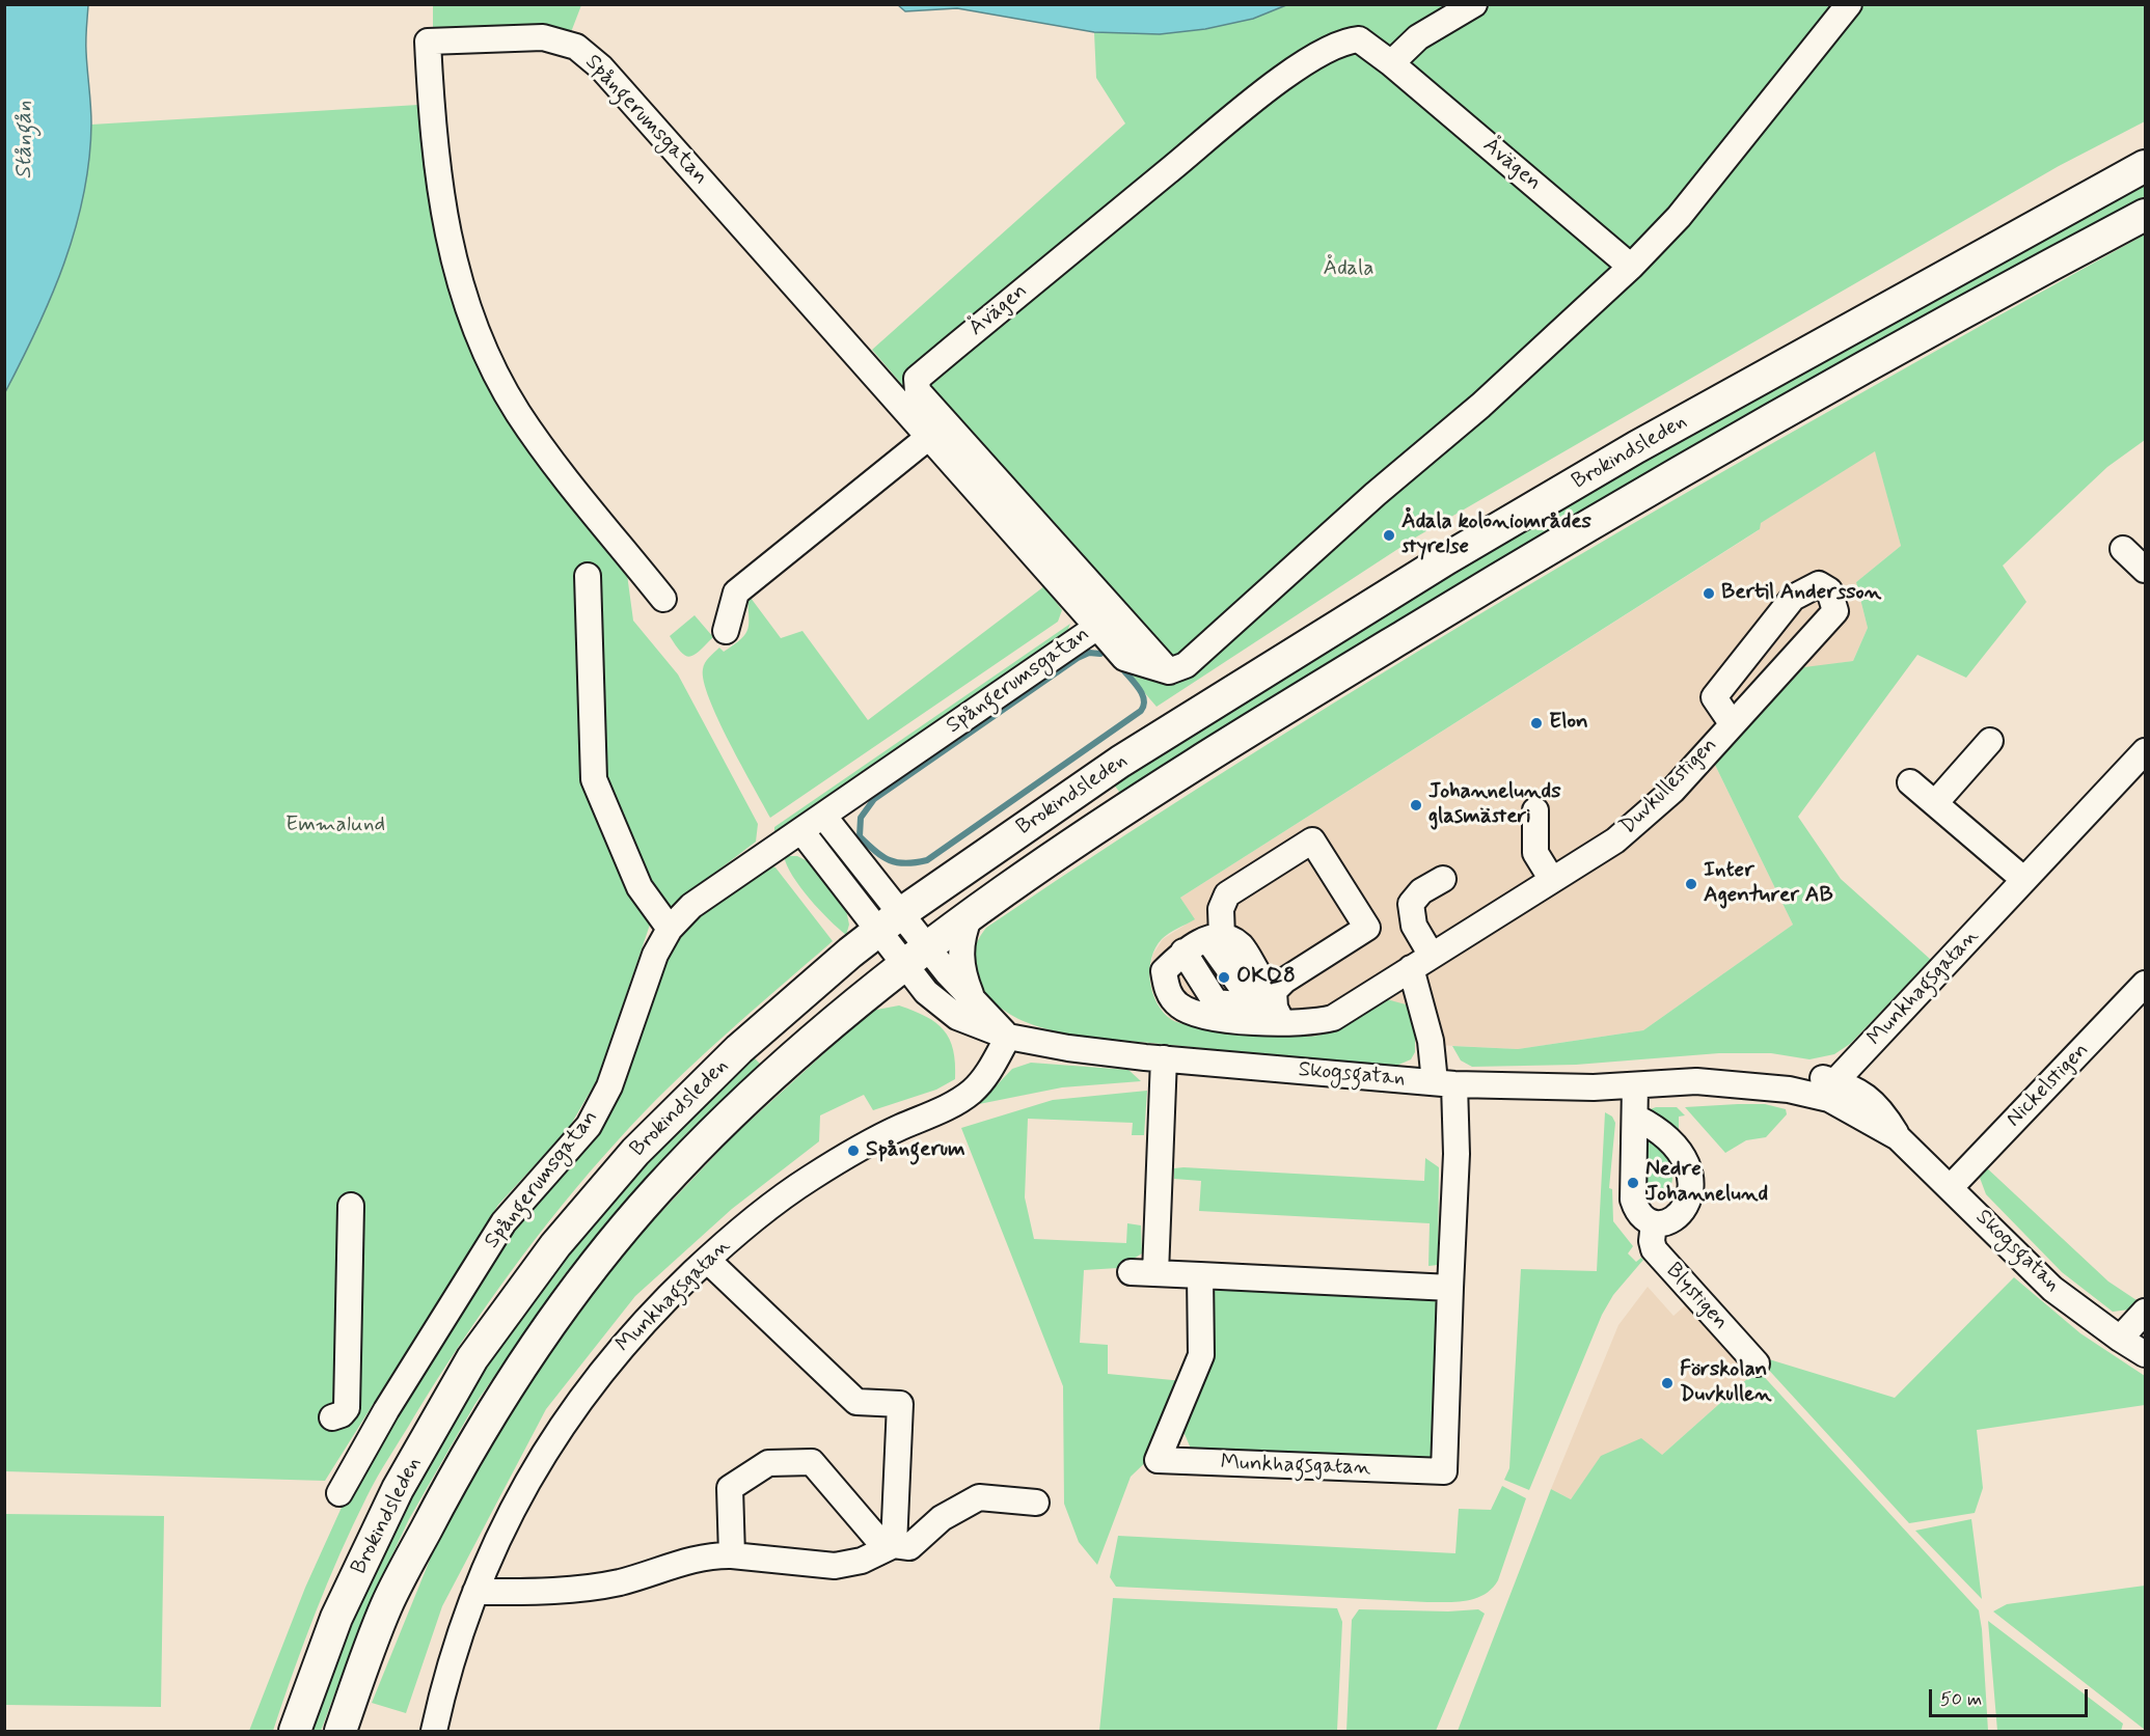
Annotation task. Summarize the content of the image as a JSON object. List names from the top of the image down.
{
  "streets": {
    "main road": ["Brokindsleden"],
    "street": [
      "Spångerumsgatan",
      "Åvägen",
      "Duvkullestigen",
      "Munkhagsgatan",
      "Skogsgatan",
      "Nickelstigen",
      "Blystigen"
    ]
  },
  "crossings": [
    ["Brokindsleden", "Skogsgatan"],
    ["Munkhagsgatan", "Skogsgatan"],
    ["Skogsgatan", "Nickelstigen"]
  ],
  "water": ["Stångån"],
  "parks": ["Ådala", "Emmalund"],
  "places": [
    "Ådala koloniområdes styrelse",
    "Bertil Andersson",
    "Elon",
    "Johannelunds glasmästeri",
    "Inter Agenturer AB",
    "OKQ8",
    "Spångerum",
    "Nedre Johannelund",
    "Förskolan Duvkullen"
  ],
  "scale_bar": "50 m"
}
